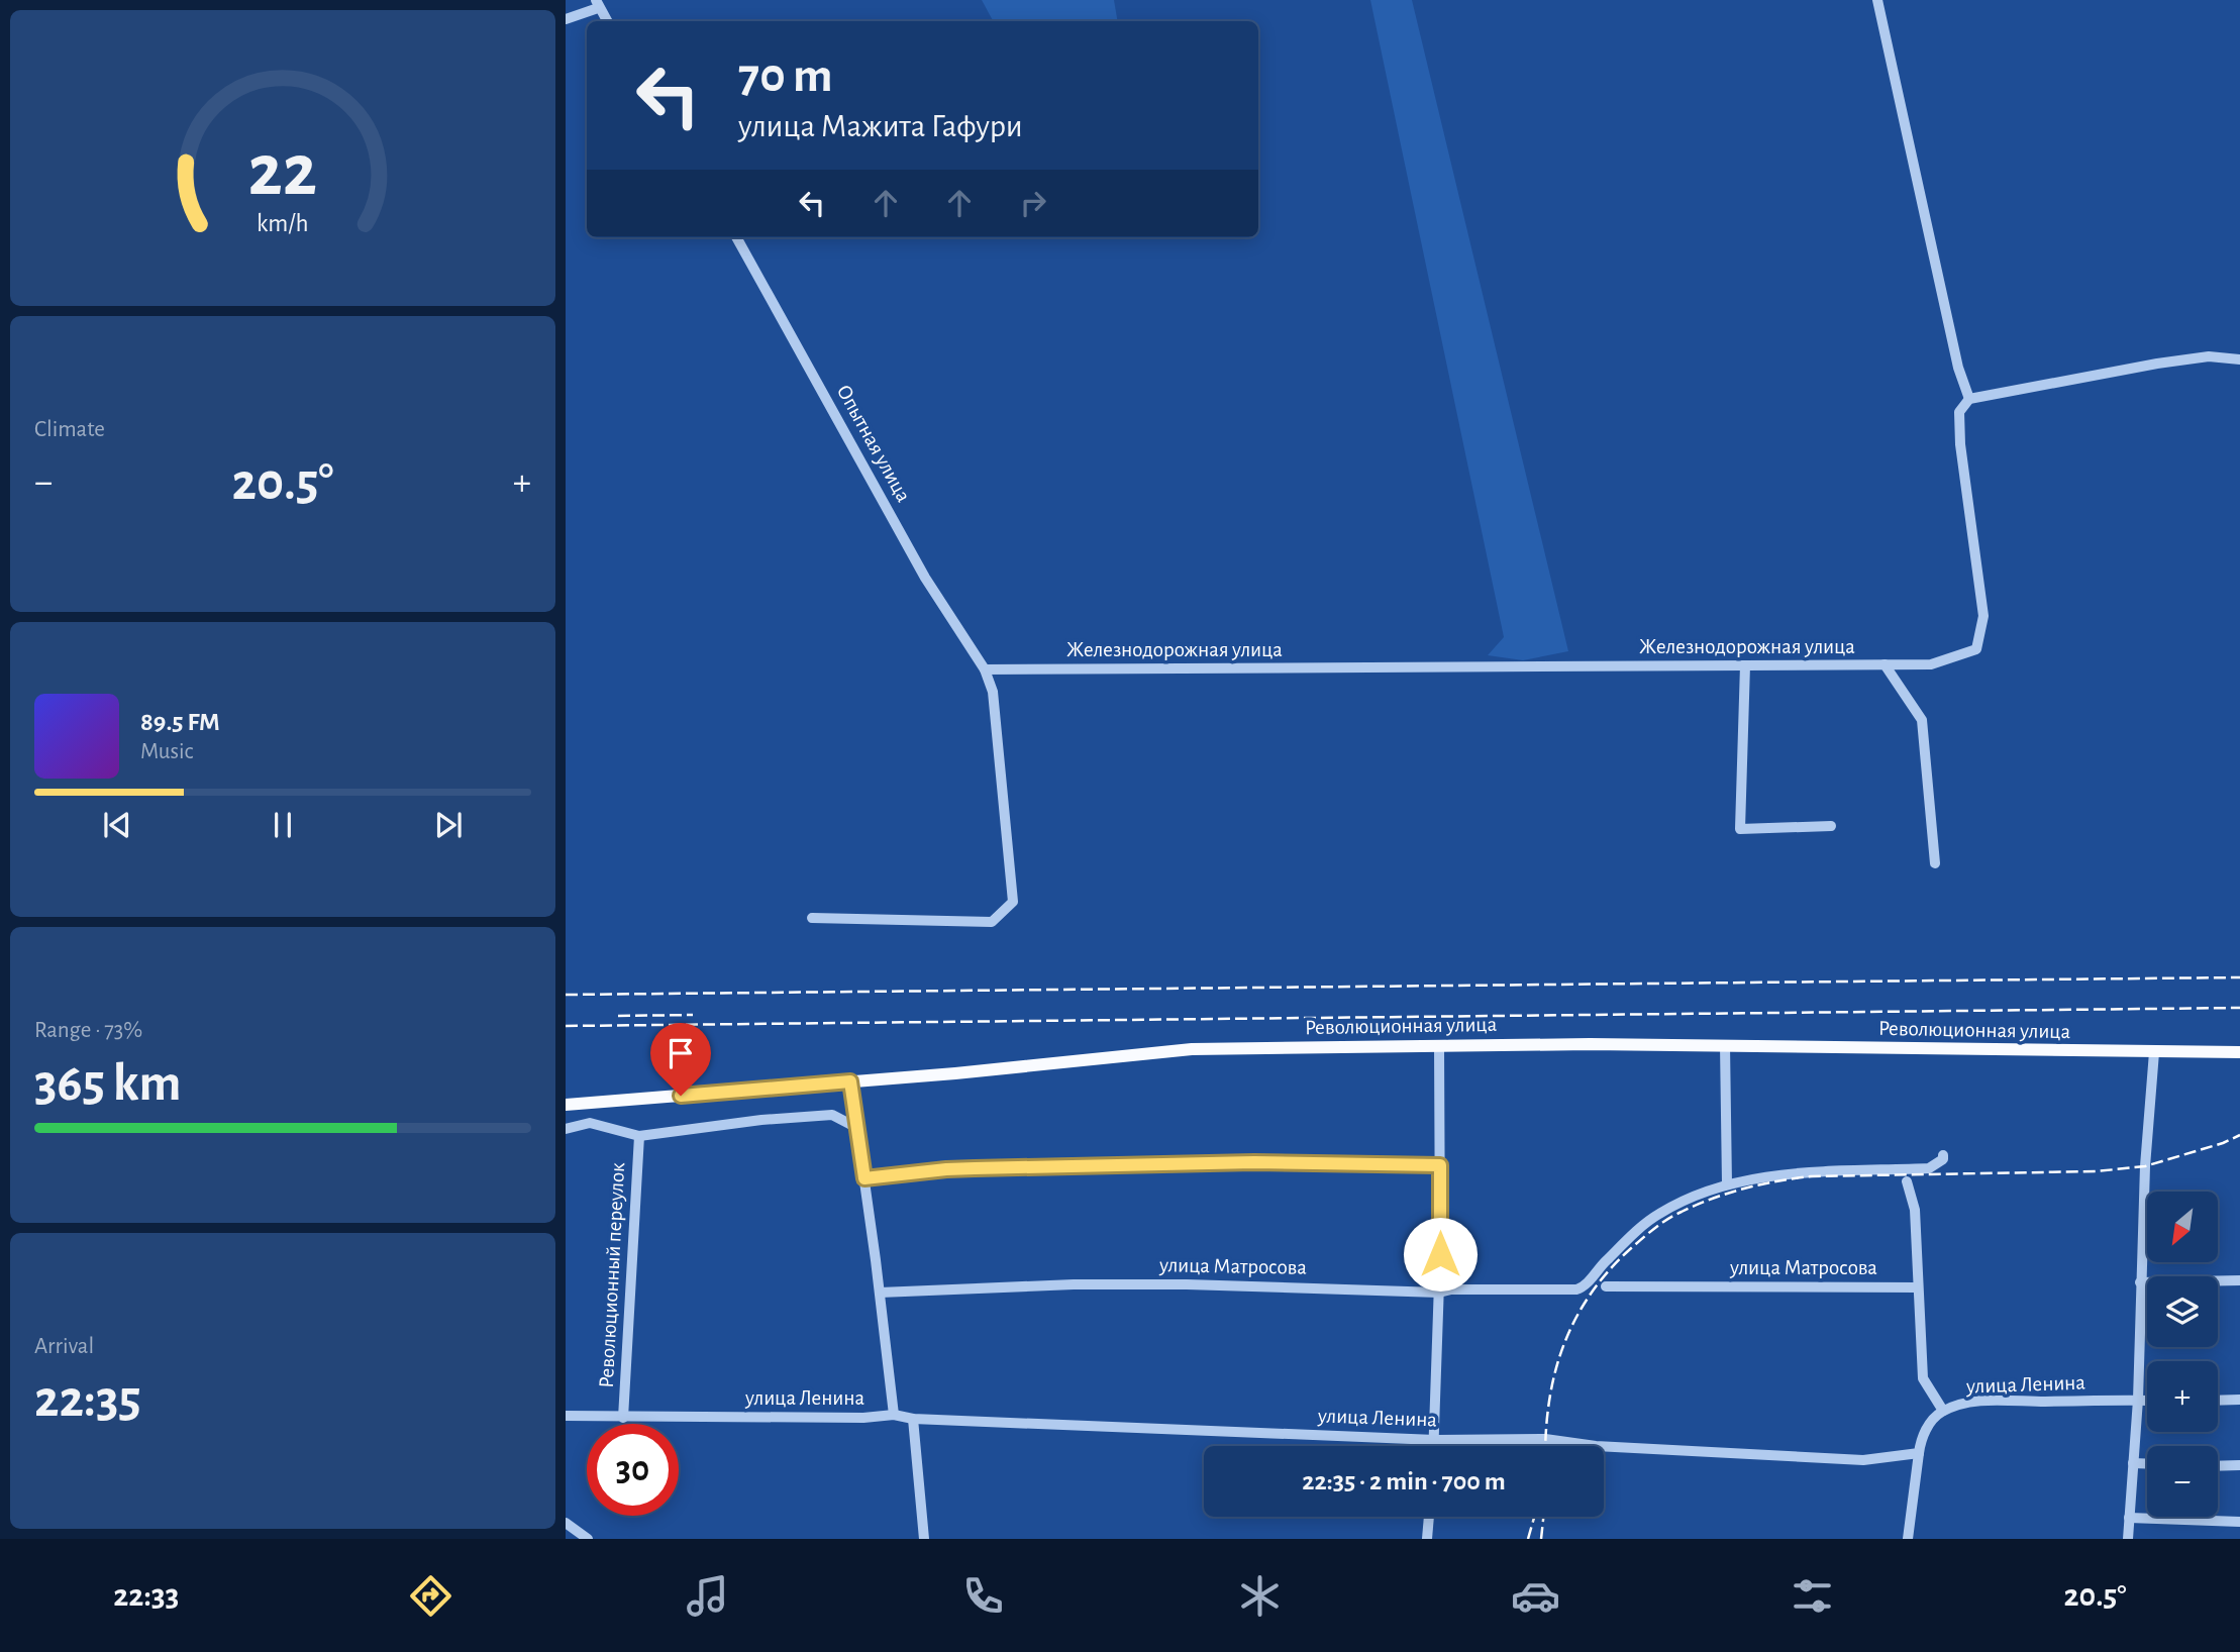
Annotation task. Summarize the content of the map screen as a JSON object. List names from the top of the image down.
{
  "streets": {
    "main road": ["Революционная улица"],
    "street": [
      "Опытная улица",
      "Железнодорожная улица",
      "улица Матросова",
      "Революционный переулок",
      "улица Ленина"
    ]
  },
  "crossings": [
    ["Опытная улица", "Железнодорожная улица"],
    ["Революционный переулок", "улица Ленина"]
  ],
  "north": "bottom left",
  "page": {
    "turn": ["70 m", "улица Мажита Гафури"],
    "tile": [
      "Climate",
      ["Range · 73%", "365 km"],
      ["Arrival", "22:35"]
    ],
    "heat": ["−", "20.5°", "+"],
    "song": ["89.5 FM", "Music"],
    "map_buttons": ["+", "−"],
    "limit": "30",
    "trip": "22:35 · 2 min · 700 m",
    "tabs": ["22:33", "20.5°"],
    "gauge": ["22", "km/h"]
  }
}
